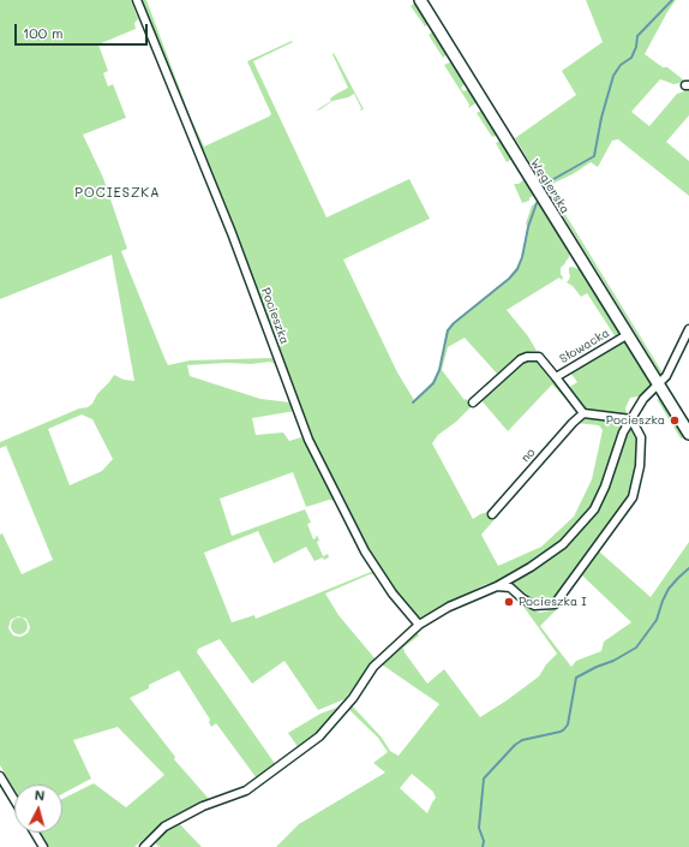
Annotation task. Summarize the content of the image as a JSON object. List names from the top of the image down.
{
  "streets": {
    "main road": ["Węgierska"],
    "street": ["Pocieszka", "Słowacka", "no"]
  },
  "crossings": [
    ["Węgierska", "Słowacka"],
    ["Słowacka", "no"]
  ],
  "districts": ["POCIESZKA"],
  "places": ["Pocieszka", "Pocieszka I"],
  "scale_bar": "100 m",
  "north": "top"
}
